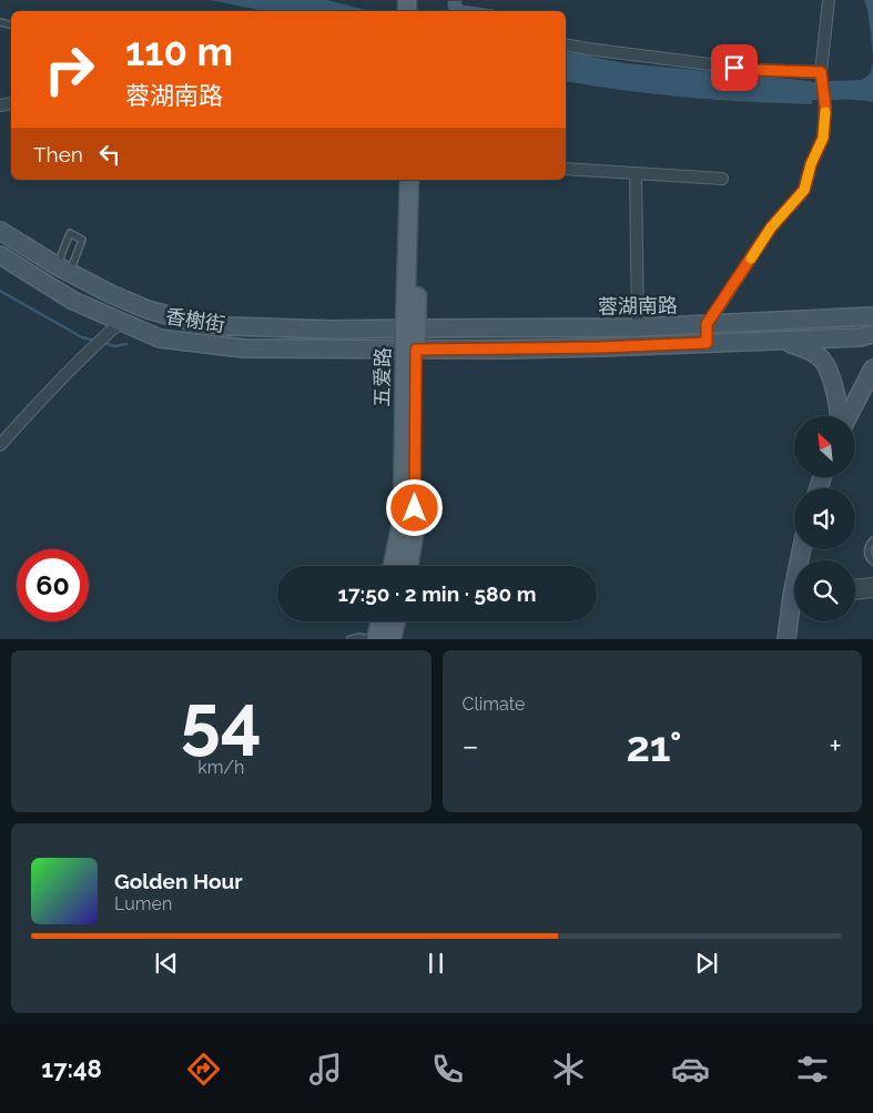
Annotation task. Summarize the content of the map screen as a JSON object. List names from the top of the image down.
{
  "streets": {
    "main road": ["蓉湖南路", "香榭街", "五爱路"]
  },
  "crossings": [
    ["蓉湖南路", "香榭街"],
    ["蓉湖南路", "五爱路"],
    ["香榭街", "五爱路"]
  ],
  "north": "top left",
  "page": {
    "turn": ["110 m", "蓉湖南路"],
    "then": "Then",
    "limit": "60",
    "trip": "17:50 · 2 min · 580 m",
    "tile": [
      ["54", "km/h"],
      "Climate"
    ],
    "heat": ["−", "21°", "+"],
    "song": ["Golden Hour", "Lumen"],
    "tabs": "17:48"
  }
}
